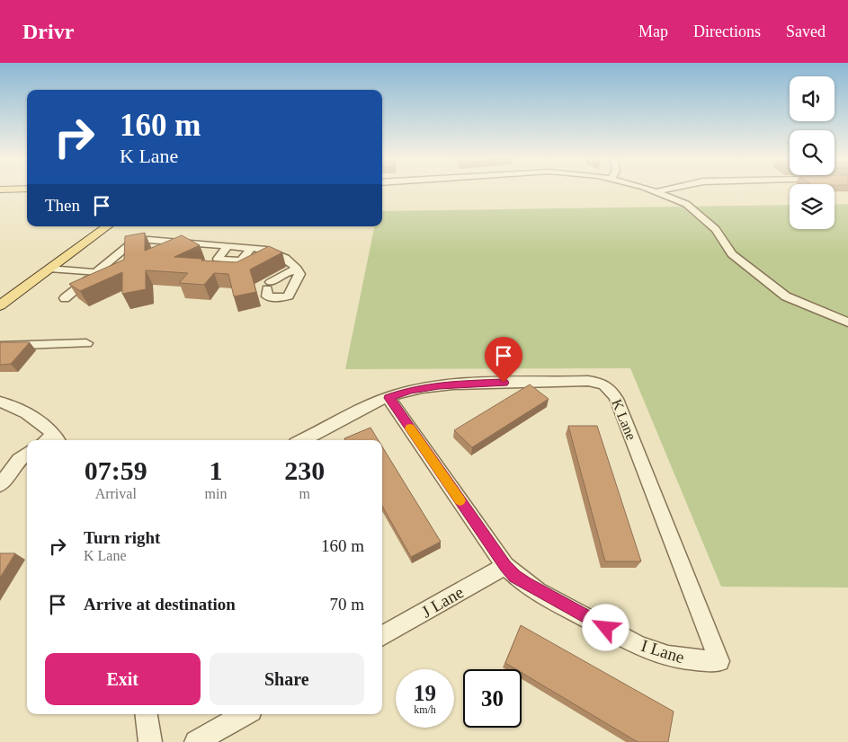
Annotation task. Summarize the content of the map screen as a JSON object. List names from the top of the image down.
{
  "streets": {
    "street": ["K Lane", "J Lane", "I Lane"]
  },
  "crossings": [
    ["K Lane", "I Lane"],
    ["J Lane", "I Lane"]
  ],
  "page": {
    "header": "Drivr",
    "nav": ["Map", "Directions", "Saved"],
    "turn": ["160 m", "K Lane"],
    "then": "Then",
    "eta": [
      "07:59",
      "Arrival",
      "1",
      "min",
      "230",
      "m"
    ],
    "list": [
      {
        "name": "Turn right",
        "note": "K Lane",
        "value": "160 m"
      },
      {
        "name": "Arrive at destination",
        "value": "70 m"
      }
    ],
    "buttons": ["Exit", "Share"],
    "speed": "19 km/h",
    "limit": "30"
  }
}
